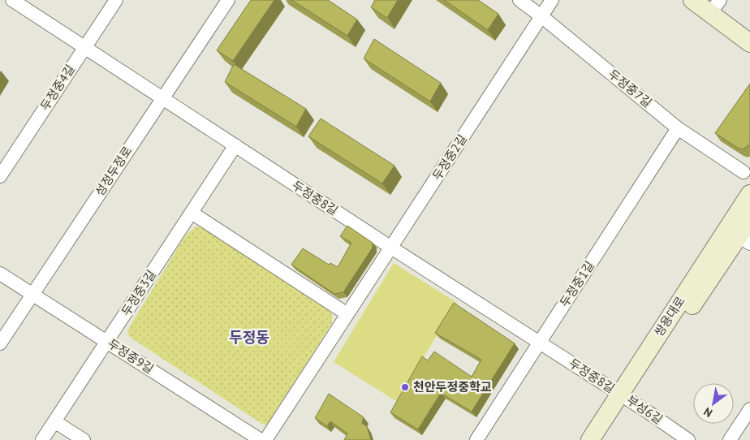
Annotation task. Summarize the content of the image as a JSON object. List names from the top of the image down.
{
  "streets": {
    "street": [
      "두정중4길",
      "두정중7길",
      "두정중2길",
      "성정두정로",
      "두정중8길",
      "두정중1길",
      "두정중3길",
      "쌍용대로",
      "두정중9길",
      "부성6길"
    ]
  },
  "crossings": [
    ["두정중4길", "두정중8길"],
    ["두정중7길", "두정중2길"],
    ["두정중7길", "두정중1길"],
    ["두정중2길", "두정중8길"],
    ["성정두정로", "두정중8길"],
    ["성정두정로", "두정중9길"],
    ["두정중8길", "두정중1길"],
    ["두정중8길", "두정중3길"],
    ["두정중8길", "쌍용대로"],
    ["두정중8길", "부성6길"],
    ["두정중3길", "두정중9길"],
    ["쌍용대로", "부성6길"]
  ],
  "districts": ["두정동"],
  "places": ["천안두정중학교"],
  "north": "bottom left"
}
